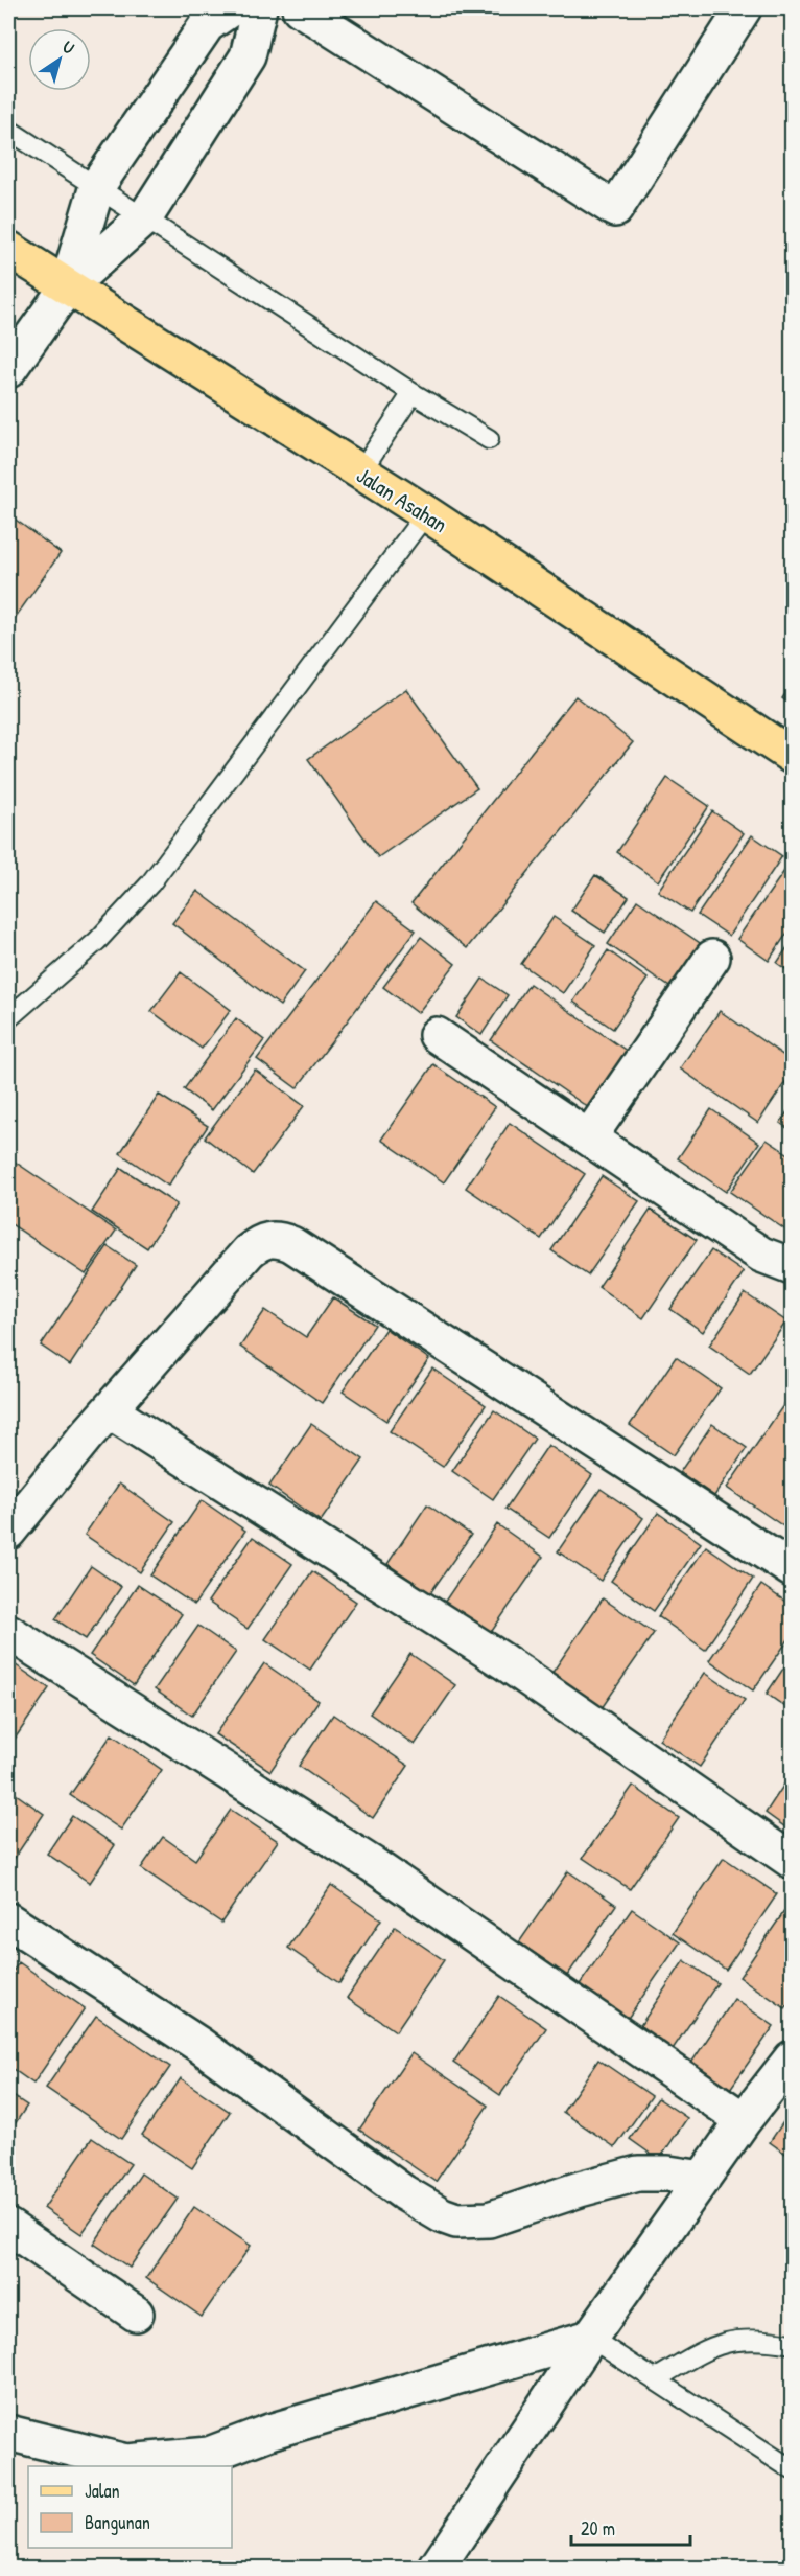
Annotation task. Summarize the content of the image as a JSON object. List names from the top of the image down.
{
  "streets": {
    "main road": ["Jalan Asahan"]
  },
  "legend": ["Jalan", "Bangunan"],
  "scale_bar": "20 m",
  "north": "top right"
}
